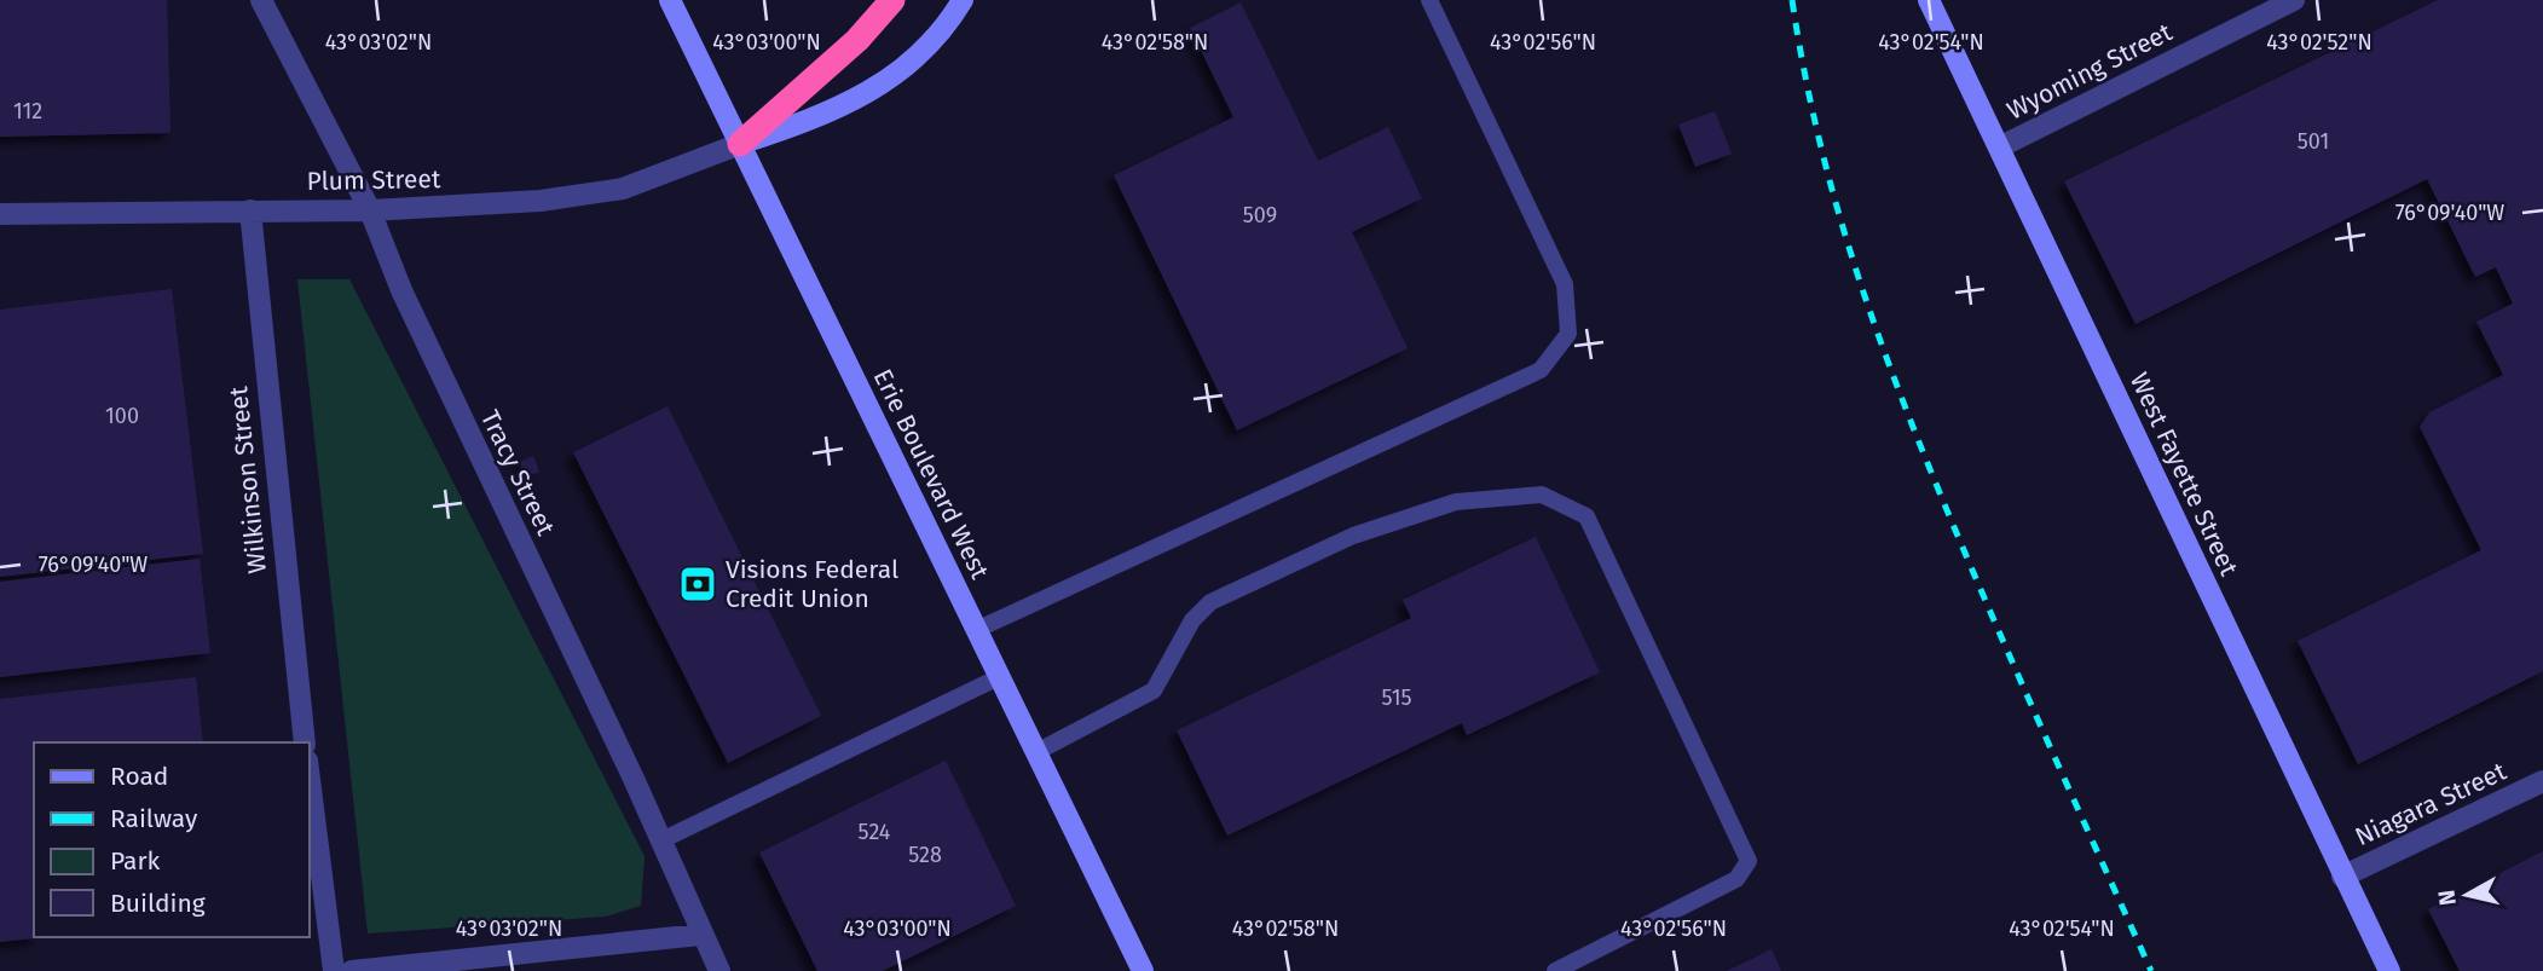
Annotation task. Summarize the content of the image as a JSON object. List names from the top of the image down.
{
  "streets": {
    "main road": ["Erie Boulevard West", "West Fayette Street"],
    "street": [
      "Wyoming Street",
      "Plum Street",
      "Tracy Street",
      "Wilkinson Street",
      "Niagara Street"
    ]
  },
  "crossings": [
    ["Wyoming Street", "West Fayette Street"],
    ["Plum Street", "Tracy Street"],
    ["Plum Street", "Erie Boulevard West"],
    ["Plum Street", "Wilkinson Street"],
    ["West Fayette Street", "Niagara Street"]
  ],
  "places": {
    "bank": ["Visions Federal Credit Union"]
  },
  "house_numbers": [
    "112",
    "501",
    "509",
    "100",
    "515",
    "524",
    "528"
  ],
  "legend": [
    "Road",
    "Railway",
    "Park",
    "Building"
  ],
  "north": "left",
  "coordinates": [
    "43°03'02\"N",
    "43°03'00\"N",
    "43°02'58\"N",
    "43°02'56\"N",
    "43°02'54\"N",
    "43°02'52\"N",
    "76°09'40\"W"
  ]
}
